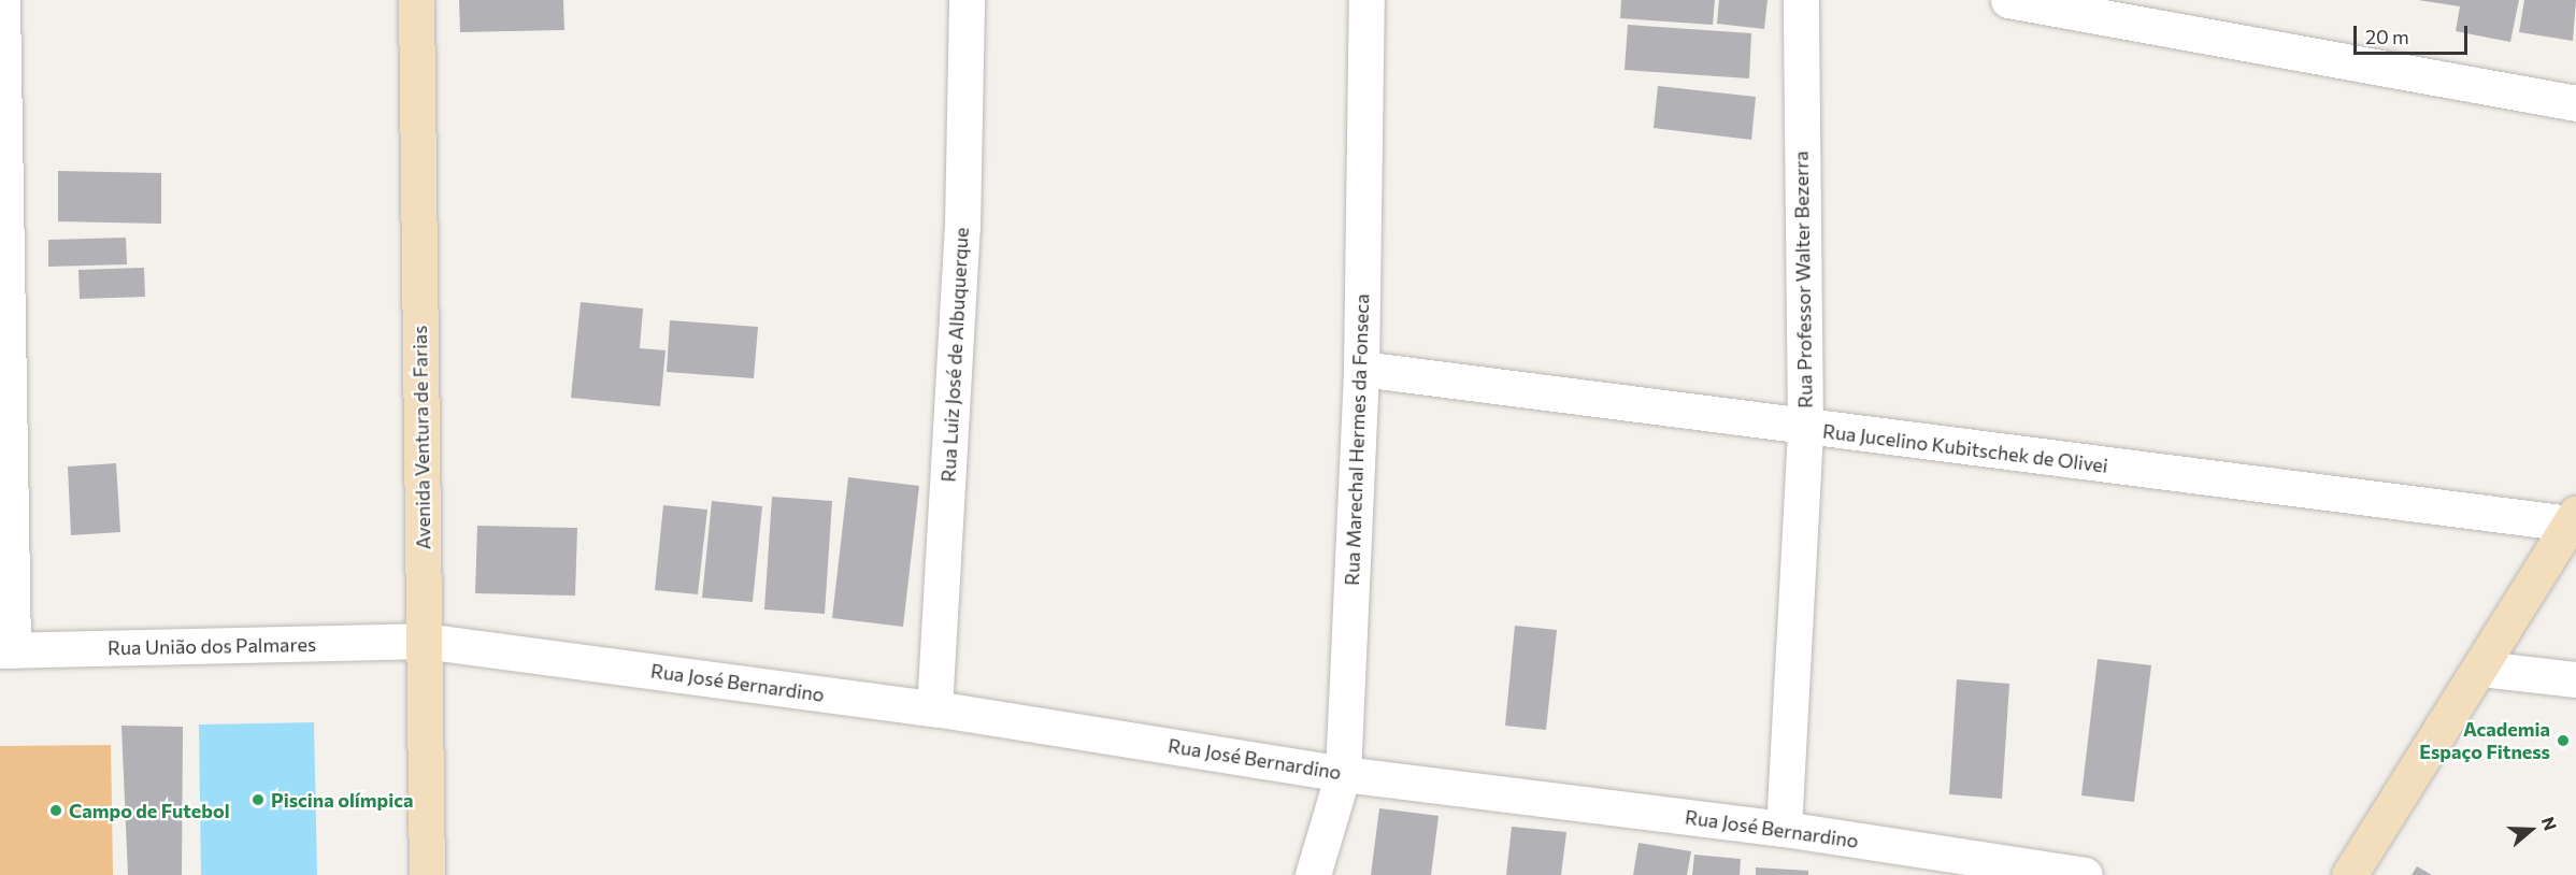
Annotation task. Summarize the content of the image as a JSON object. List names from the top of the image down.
{
  "streets": {
    "street": [
      "Rua Professor Walter Bezerra",
      "Rua Luiz José de Albuquerque",
      "Avenida Ventura de Farias",
      "Rua Marechal Hermes da Fonseca",
      "Rua Jucelino Kubitschek de Olivei",
      "Rua União dos Palmares",
      "Rua José Bernardino"
    ]
  },
  "crossings": [
    ["Rua Professor Walter Bezerra", "Rua Jucelino Kubitschek de Olivei"],
    ["Rua Professor Walter Bezerra", "Rua José Bernardino"],
    ["Rua Luiz José de Albuquerque", "Rua José Bernardino"],
    ["Avenida Ventura de Farias", "Rua União dos Palmares"],
    ["Avenida Ventura de Farias", "Rua José Bernardino"],
    ["Rua Marechal Hermes da Fonseca", "Rua Jucelino Kubitschek de Olivei"],
    ["Rua Marechal Hermes da Fonseca", "Rua José Bernardino"],
    ["Rua União dos Palmares", "Rua José Bernardino"]
  ],
  "places": ["Academia Espaço Fitness", "Piscina olímpica", "Campo de Futebol"],
  "scale_bar": "20 m",
  "north": "right"
}
